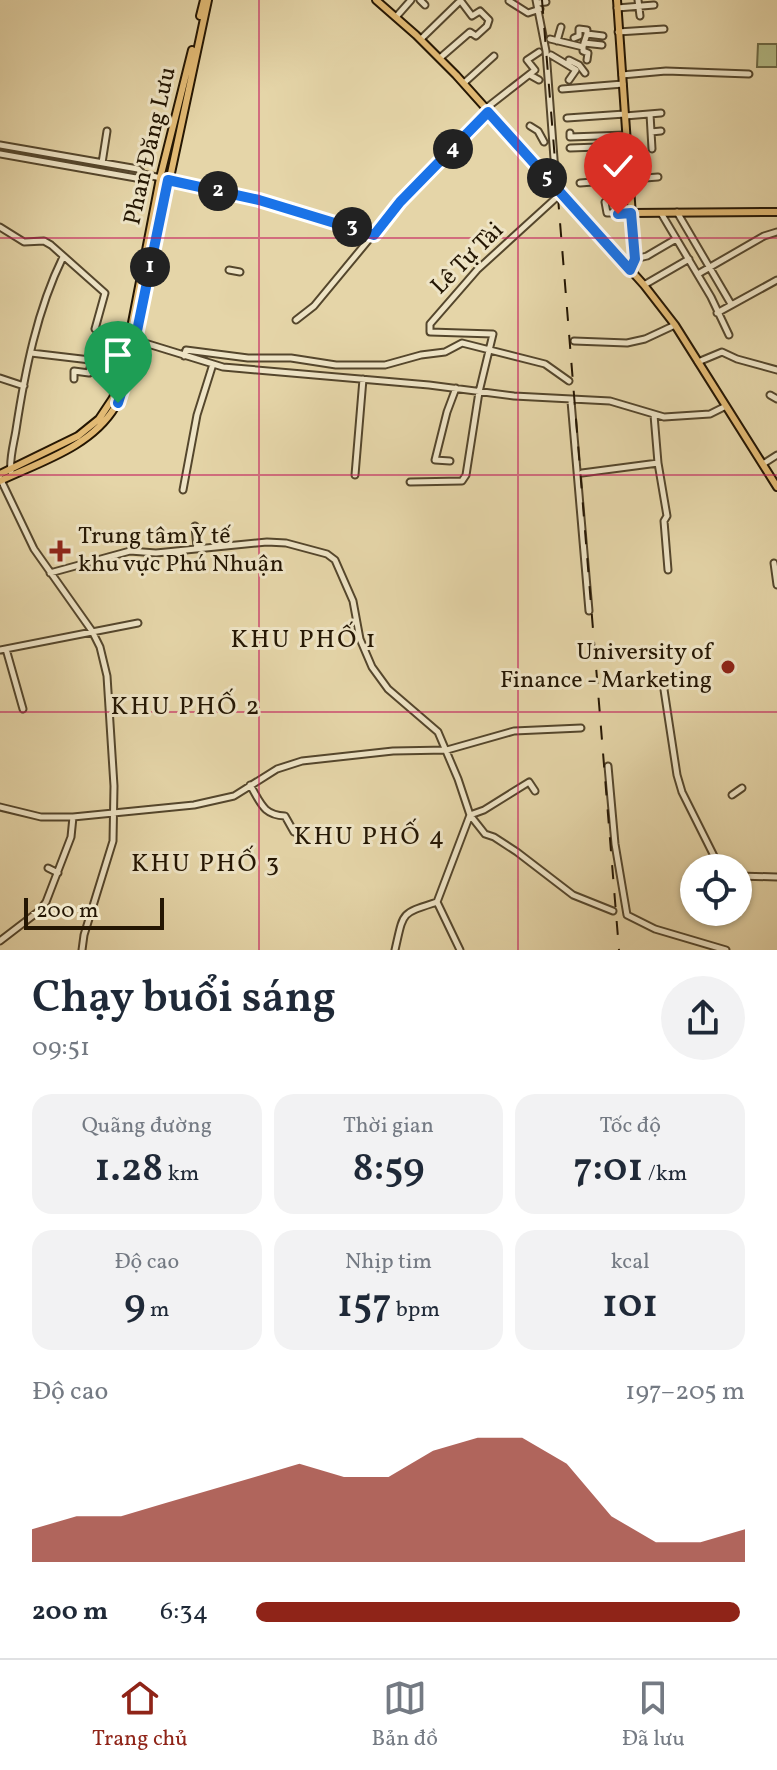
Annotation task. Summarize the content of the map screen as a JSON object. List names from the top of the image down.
{
  "streets": {
    "main road": ["Phan Đăng Lưu"],
    "street": ["Lê Tự Tài"]
  },
  "districts": [
    "KHU PHỐ 1",
    "KHU PHỐ 2",
    "KHU PHỐ 4",
    "KHU PHỐ 3"
  ],
  "places": {
    "health": ["Trung tâm Y tế khu vực Phú Nhuận"],
    "other": ["University of Finance - Marketing"]
  },
  "scale_bar": "200 m",
  "page": {
    "pins": [
      "4",
      "5",
      "2",
      "3",
      "1"
    ],
    "scale": "200 m",
    "heading": ["Chạy buổi sáng", "09:51"],
    "stats": [
      ["Quãng đường", "1.28 km"],
      ["Thời gian", "8:59"],
      ["Tốc độ", "7:01 /km"],
      ["Độ cao", "9 m"],
      ["Nhịp tim", "157 bpm"],
      ["kcal", "101"]
    ],
    "chart": ["Độ cao", "197–205 m"],
    "list": [
      {
        "name": "200 m",
        "note": "6:34"
      }
    ],
    "tabs": ["Trang chủ", "Bản đồ", "Đã lưu"]
  }
}
